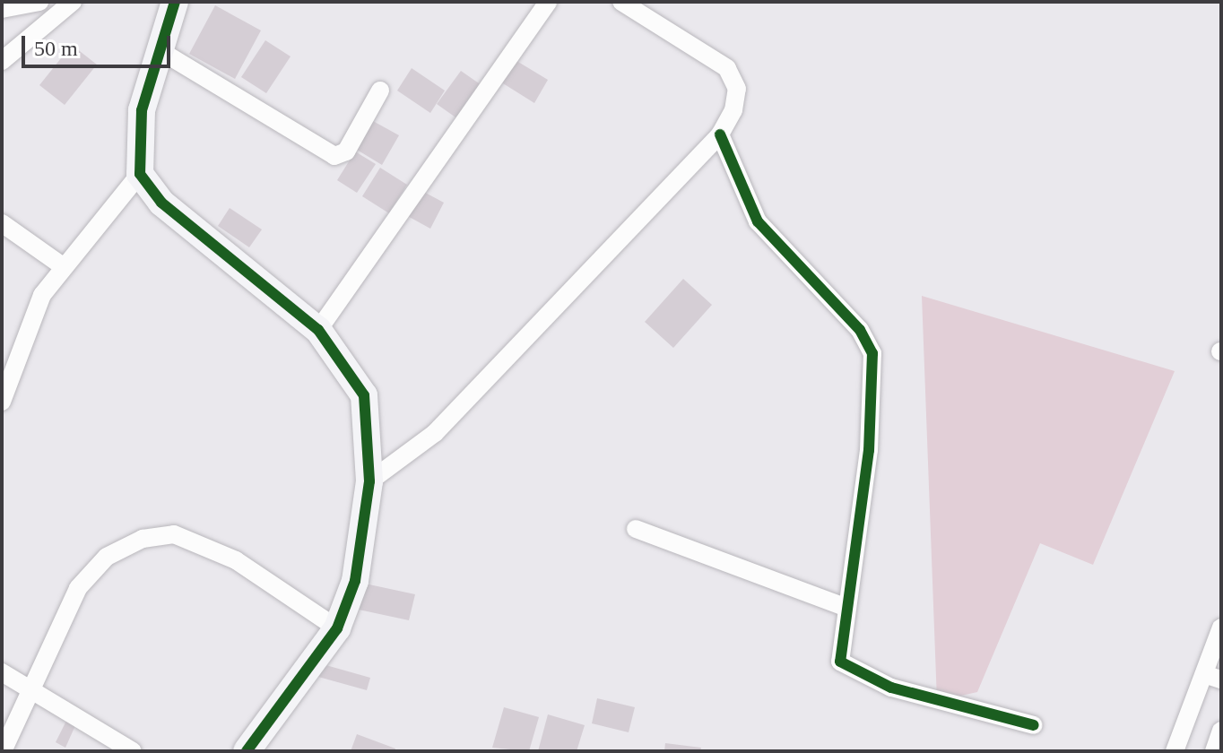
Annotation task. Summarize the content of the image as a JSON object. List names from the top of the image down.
{
  "scale_bar": "50 m"
}
